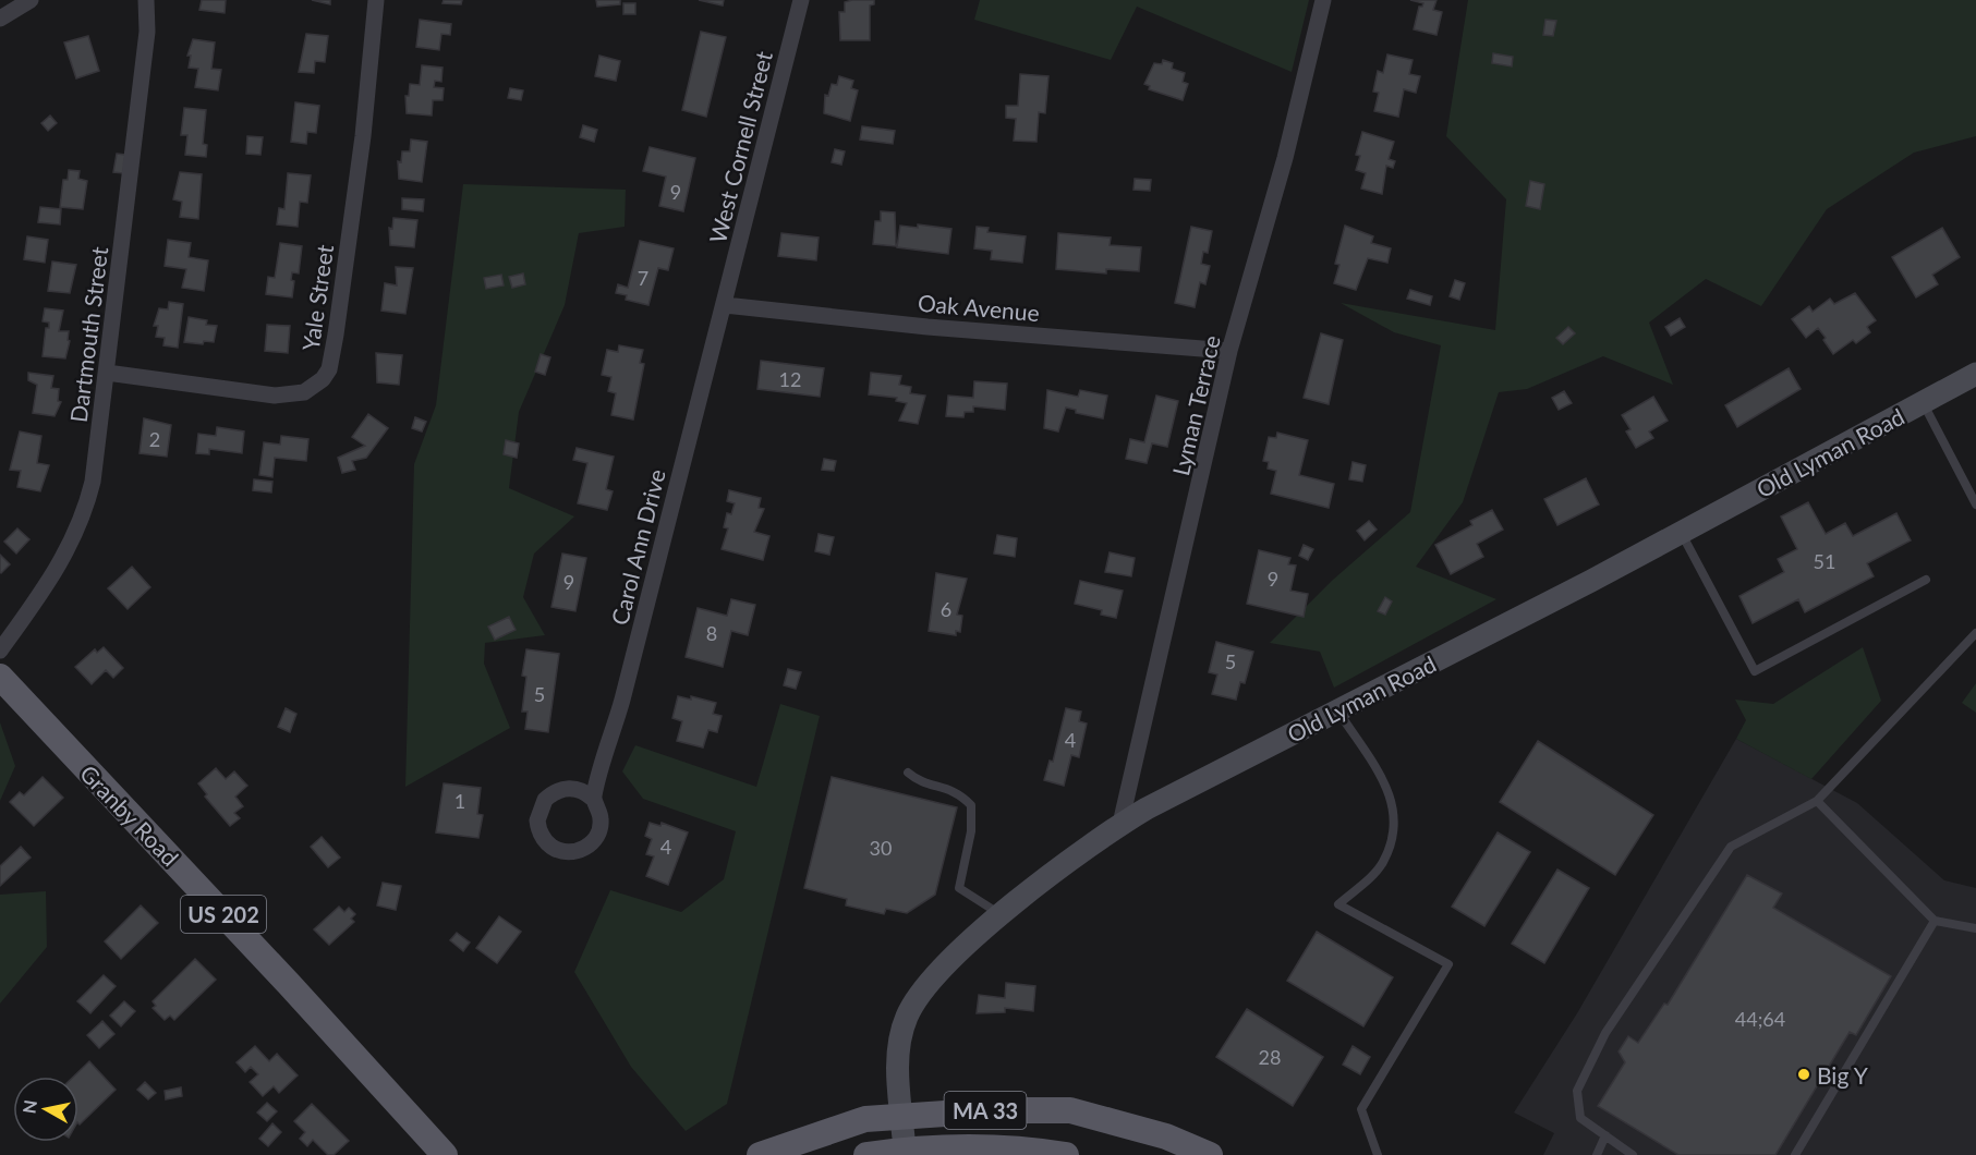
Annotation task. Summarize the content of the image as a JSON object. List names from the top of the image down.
{
  "streets": {
    "main road": [
      "Old Lyman Road",
      "Granby Road",
      "US 202",
      "MA 33"
    ],
    "street": [
      "West Cornell Street",
      "Yale Street",
      "Oak Avenue",
      "Dartmouth Street",
      "Lyman Terrace",
      "Carol Ann Drive"
    ]
  },
  "crossings": [
    ["West Cornell Street", "Oak Avenue"],
    ["West Cornell Street", "Carol Ann Drive"],
    ["Yale Street", "Dartmouth Street"],
    ["Oak Avenue", "Lyman Terrace"],
    ["Oak Avenue", "Carol Ann Drive"],
    ["Lyman Terrace", "Old Lyman Road"],
    ["Old Lyman Road", "MA 33"]
  ],
  "places": ["Big Y"],
  "house_numbers": [
    "9",
    "7",
    "12",
    "2",
    "51",
    "9",
    "9",
    "6",
    "8",
    "5",
    "5",
    "4",
    "1",
    "4",
    "30",
    "44;64",
    "28"
  ],
  "north": "left"
}
